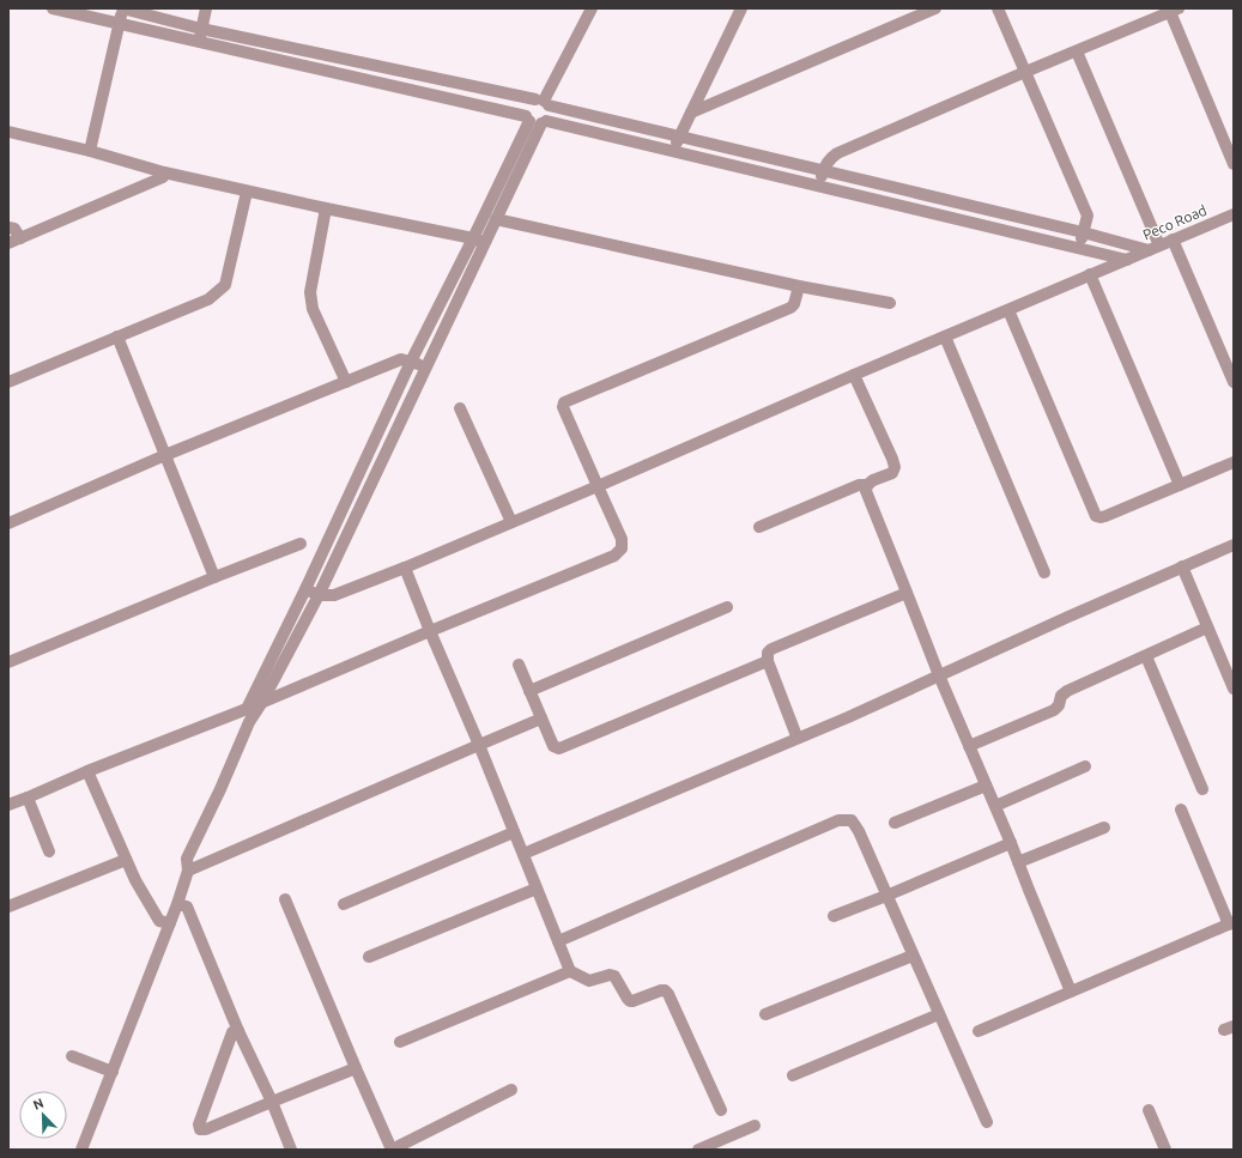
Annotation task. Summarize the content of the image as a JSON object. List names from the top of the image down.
{
  "streets": {
    "street": ["Peco Road"]
  },
  "north": "top left"
}
